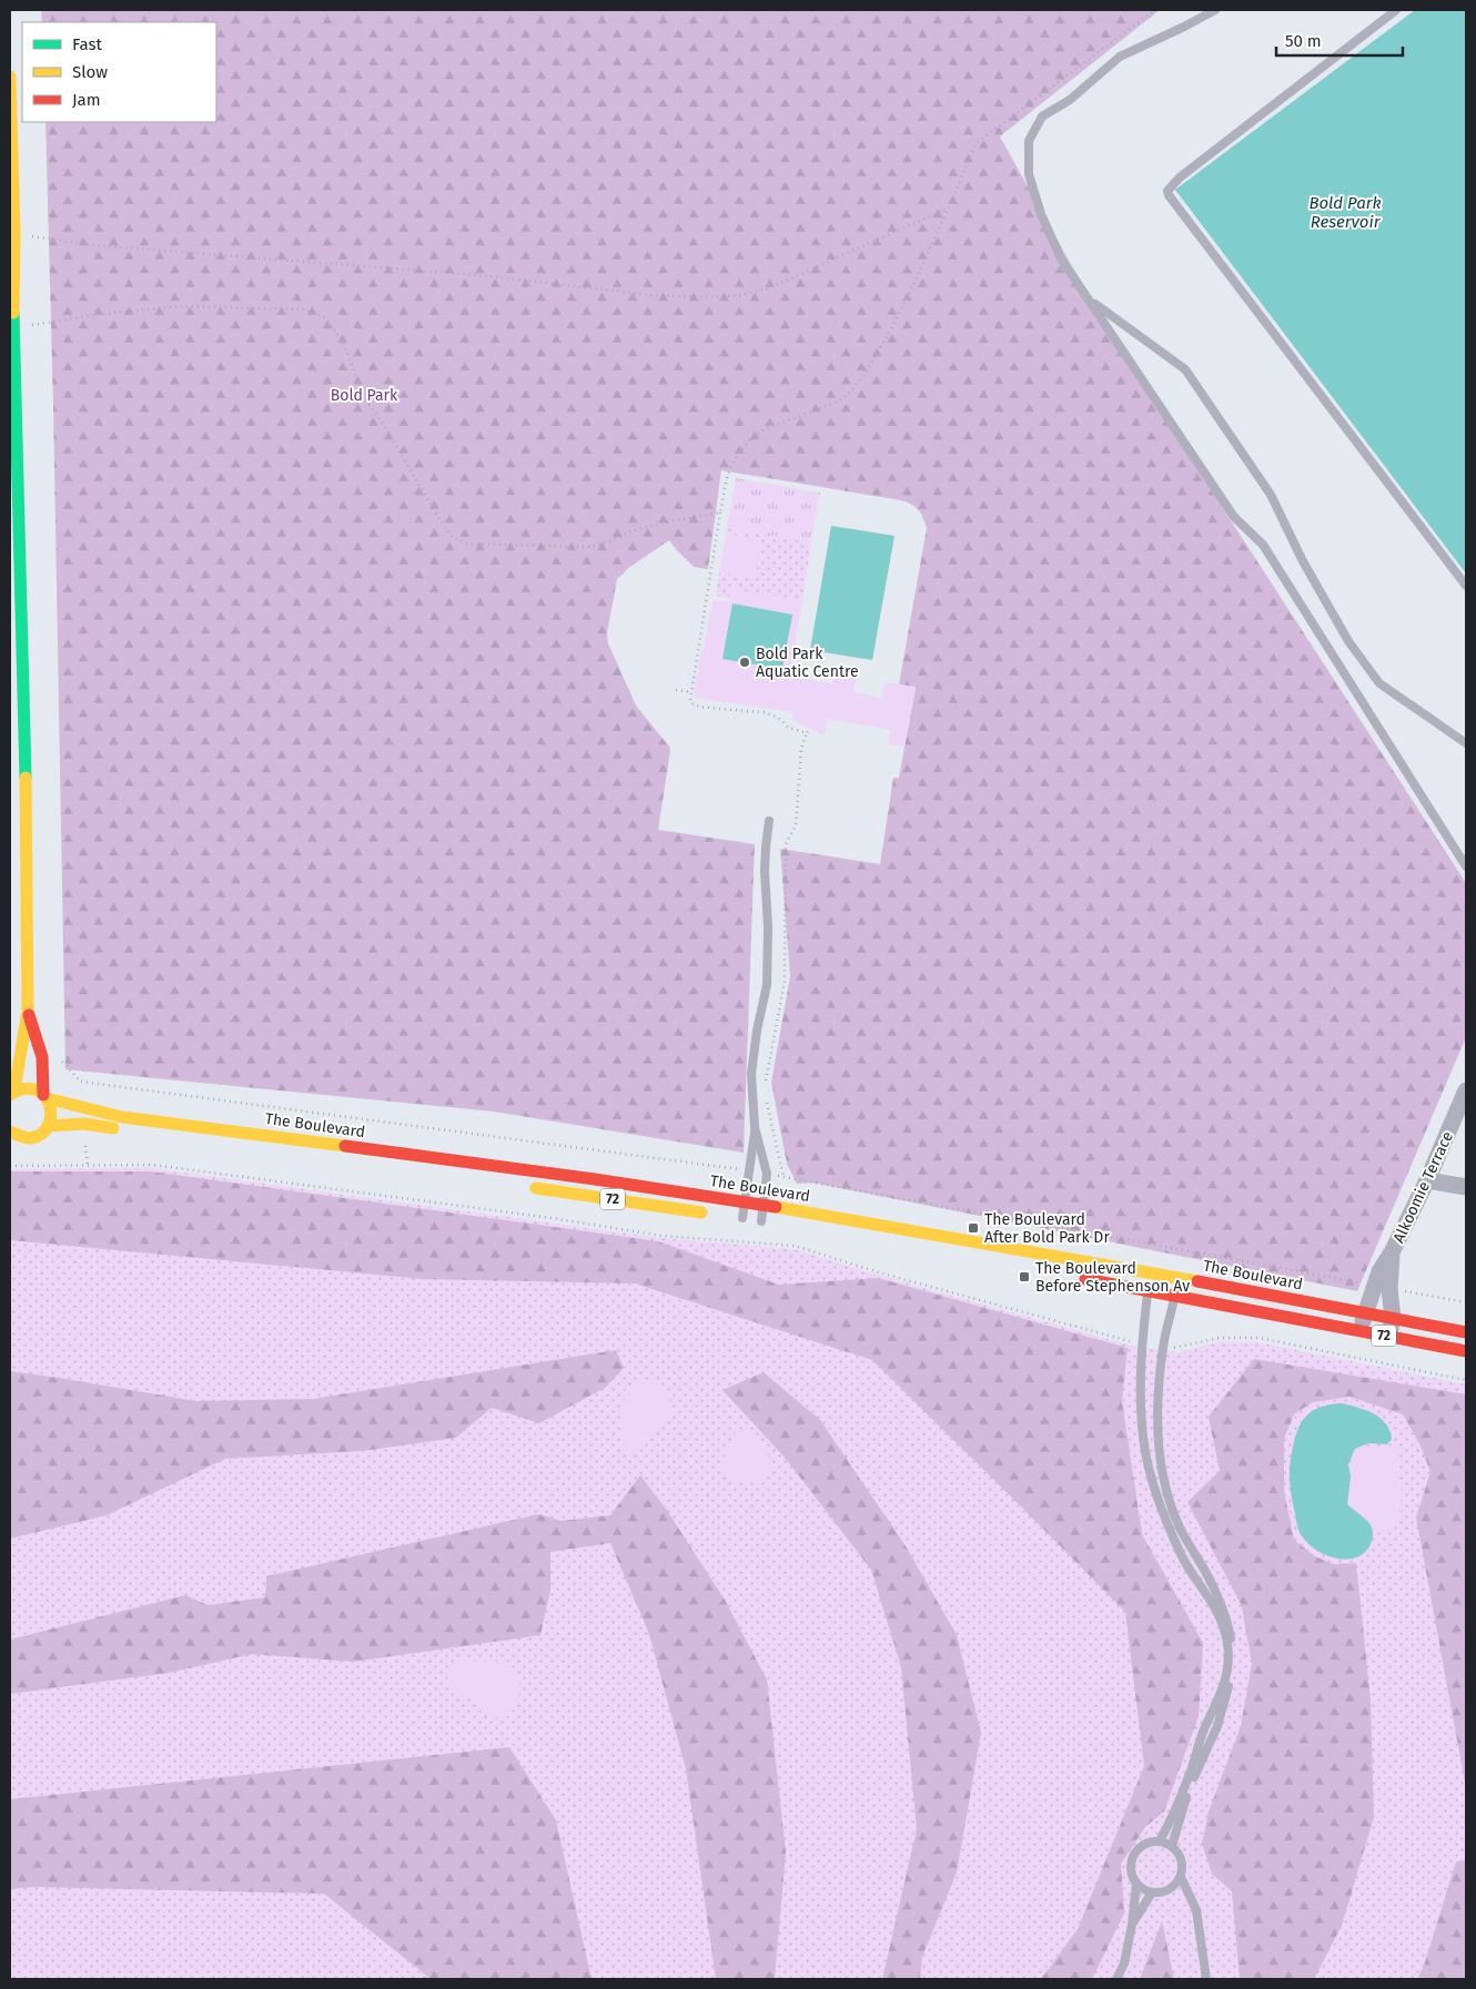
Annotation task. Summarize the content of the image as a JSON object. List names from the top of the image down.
{
  "streets": {
    "main road": ["The Boulevard", "72"],
    "street": ["Alkoomie Terrace"]
  },
  "crossings": [
    ["The Boulevard", "Alkoomie Terrace"],
    ["Alkoomie Terrace", "72"]
  ],
  "water": ["Bold Park Reservoir"],
  "parks": ["Bold Park"],
  "places": {
    "other": ["Bold Park Aquatic Centre"],
    "transit": ["The Boulevard After Bold Park Dr", "The Boulevard Before Stephenson Av"]
  },
  "legend": ["Fast", "Slow", "Jam"],
  "scale_bar": "50 m"
}
